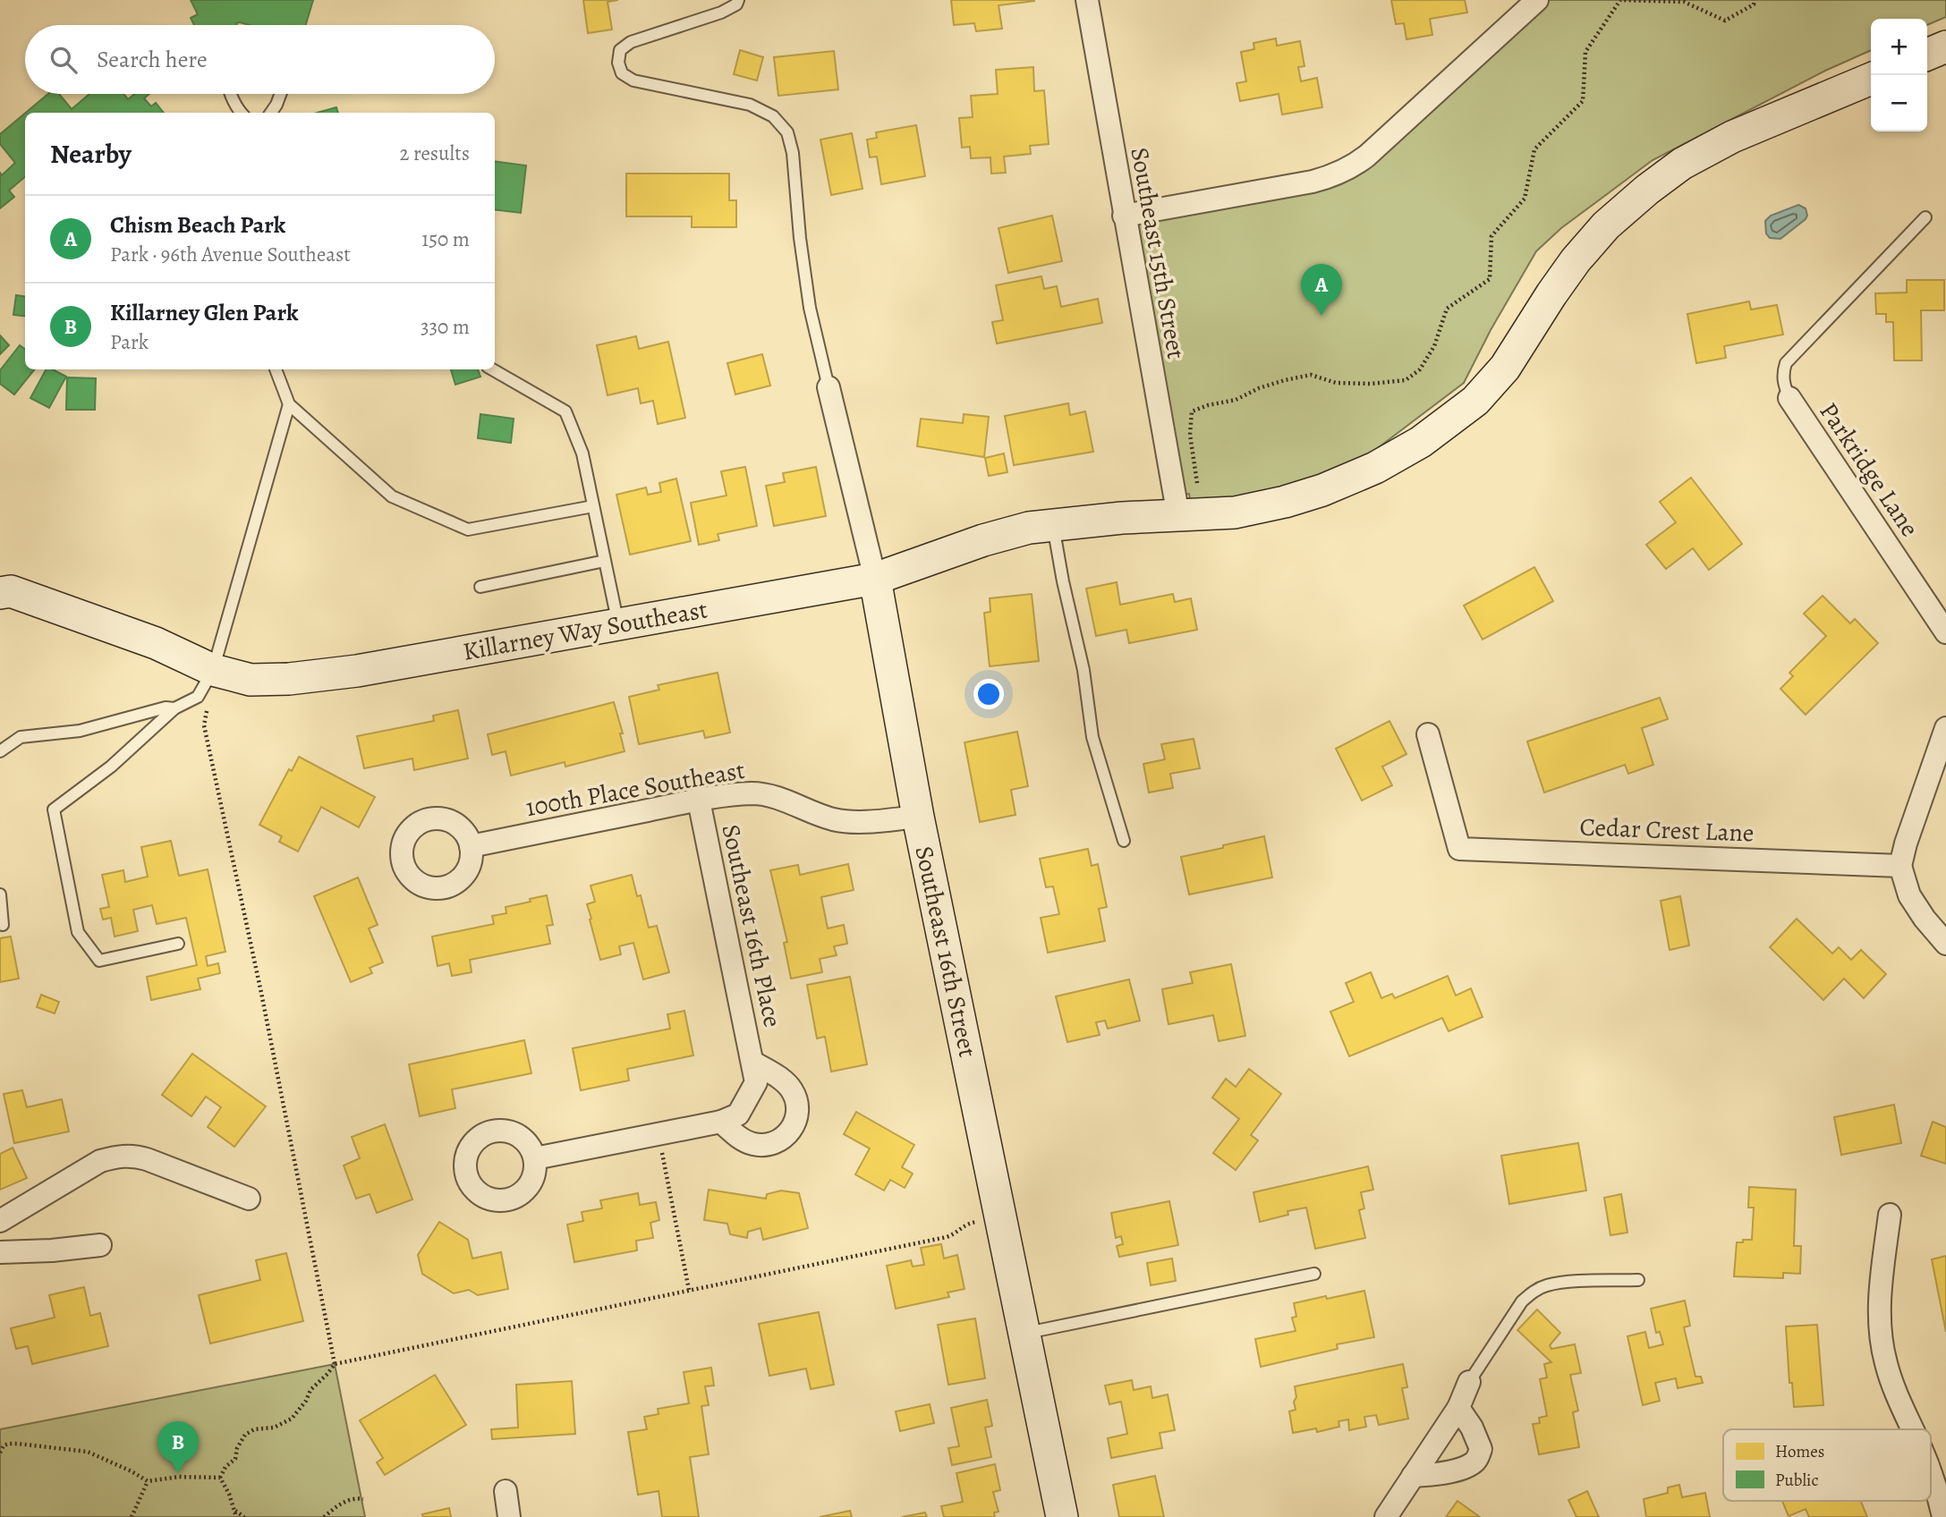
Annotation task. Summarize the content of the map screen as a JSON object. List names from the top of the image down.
{
  "streets": {
    "street": [
      "Southeast 15th Street",
      "Parkridge Lane",
      "Killarney Way Southeast",
      "100th Place Southeast",
      "Cedar Crest Lane",
      "Southeast 16th Place",
      "Southeast 16th Street"
    ]
  },
  "crossings": [
    ["Southeast 15th Street", "Killarney Way Southeast"],
    ["Killarney Way Southeast", "Southeast 16th Street"],
    ["100th Place Southeast", "Southeast 16th Place"],
    ["100th Place Southeast", "Southeast 16th Street"]
  ],
  "legend": ["Homes", "Public"],
  "page": {
    "map_buttons": ["+", "−"],
    "search": "Search here",
    "heading": ["Nearby", "2 results"],
    "list": [
      {
        "mark": "A",
        "name": "Chism Beach Park",
        "note": "Park · 96th Avenue Southeast",
        "value": "150 m"
      },
      {
        "mark": "B",
        "name": "Killarney Glen Park",
        "note": "Park",
        "value": "330 m"
      }
    ],
    "pins": ["A", "B"]
  }
}
